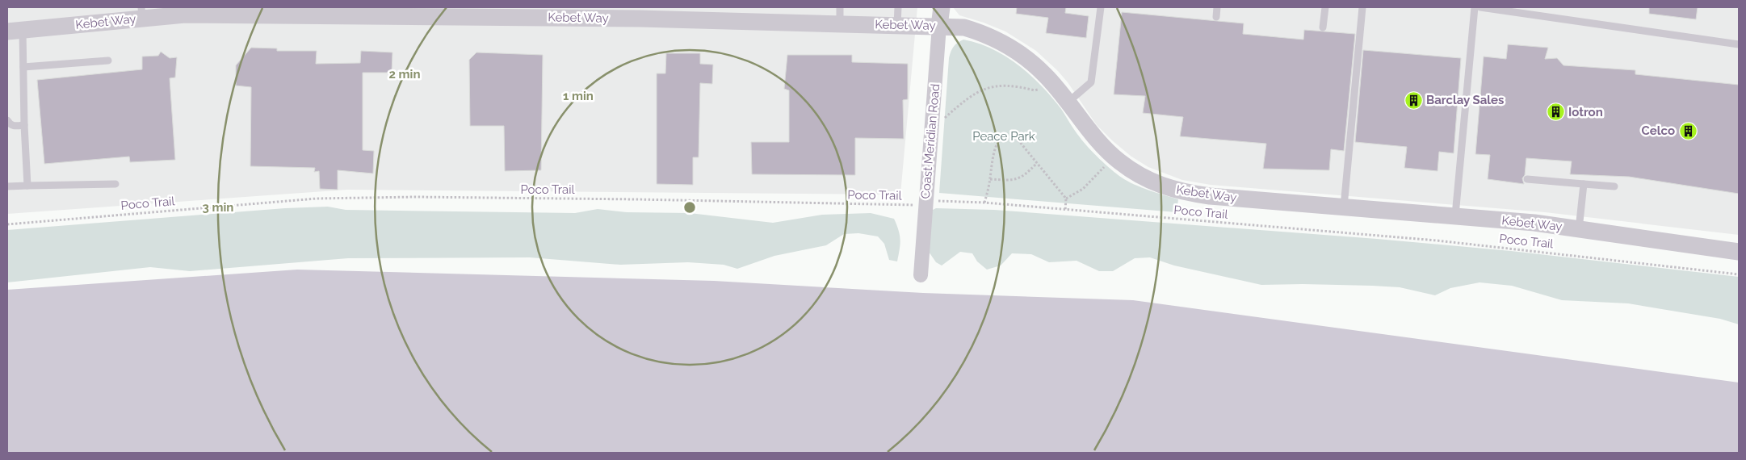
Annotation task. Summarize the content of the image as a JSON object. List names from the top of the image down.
{
  "streets": {
    "street": ["Kebet Way", "Coast Meridian Road"],
    "path": ["Poco Trail"]
  },
  "crossings": [
    ["Kebet Way", "Coast Meridian Road"],
    ["Coast Meridian Road", "Poco Trail"]
  ],
  "parks": ["Peace Park"],
  "places": {
    "building": ["Barclay Sales", "Iotron", "Celco"]
  },
  "rings": ["2 min", "1 min", "3 min"]
}
